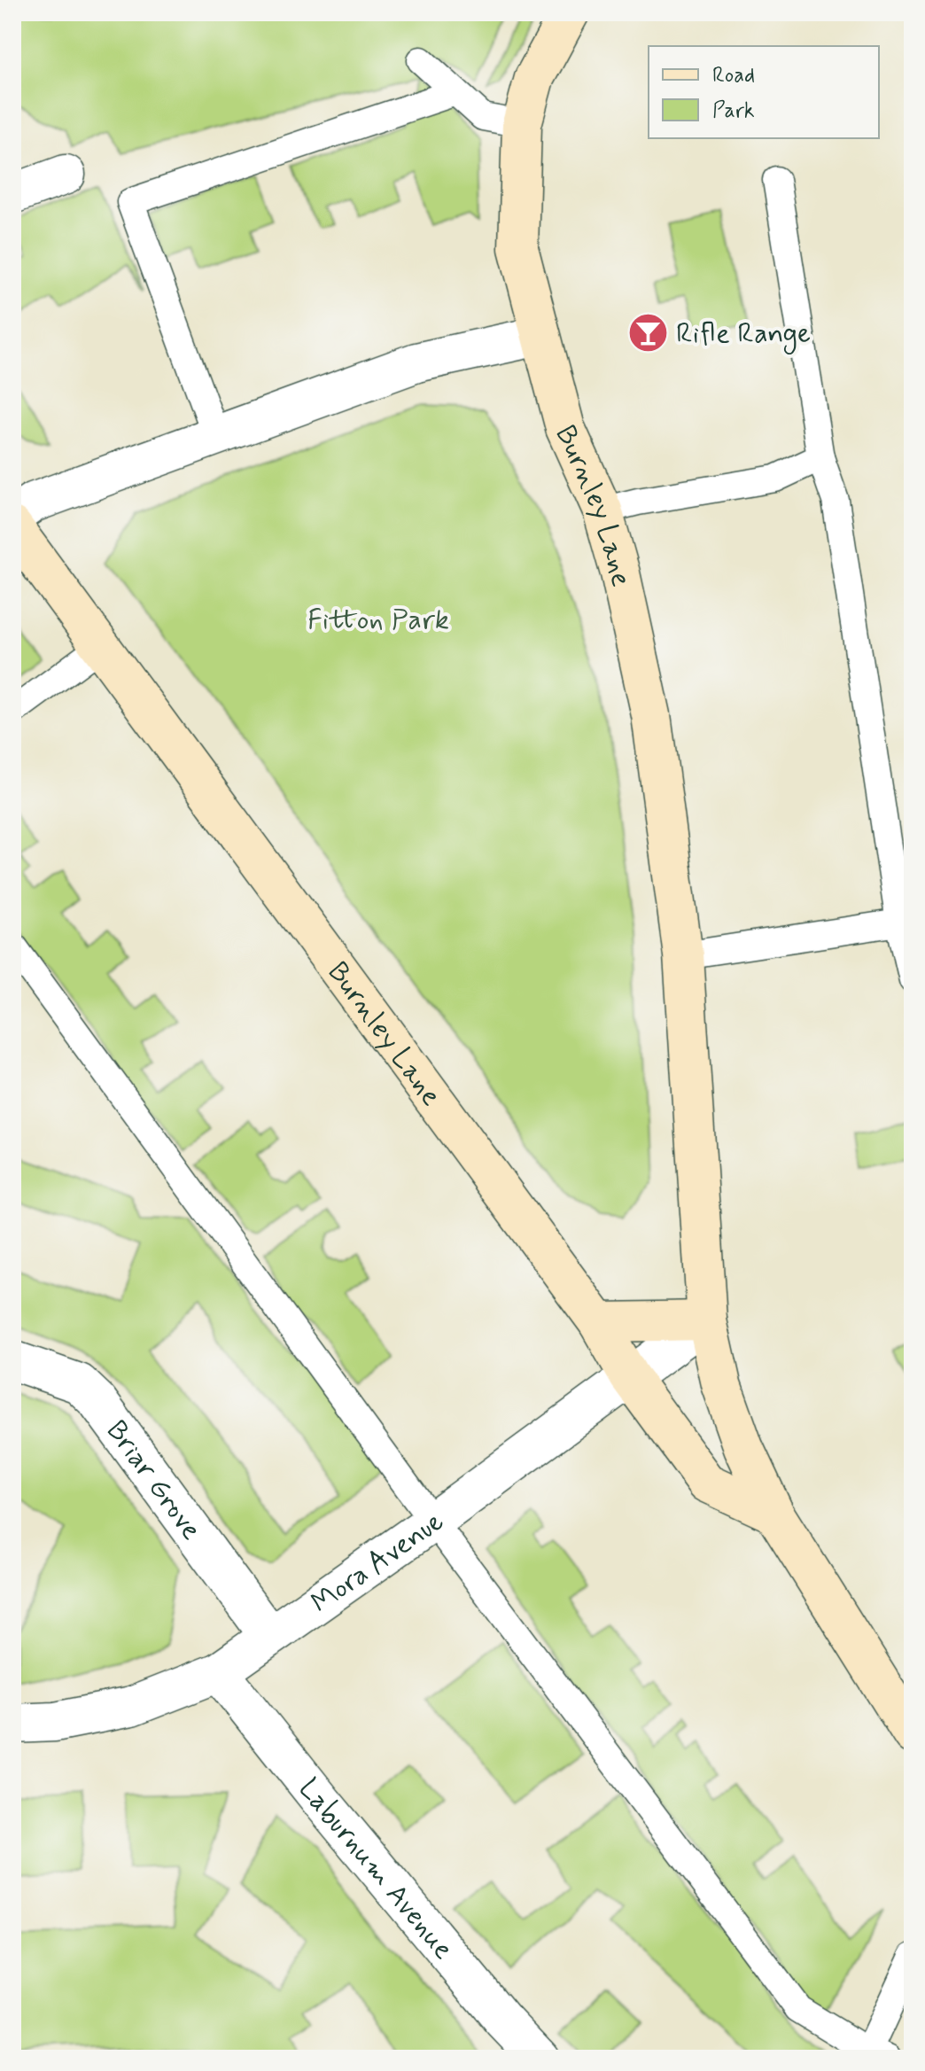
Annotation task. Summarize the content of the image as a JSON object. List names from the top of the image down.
{
  "streets": {
    "street": [
      "Burnley Lane",
      "Briar Grove",
      "Mora Avenue",
      "Laburnum Avenue"
    ]
  },
  "crossings": [
    ["Burnley Lane", "Mora Avenue"],
    ["Briar Grove", "Mora Avenue"],
    ["Mora Avenue", "Laburnum Avenue"]
  ],
  "parks": ["Fitton Park"],
  "places": {
    "bar": ["Rifle Range"]
  },
  "legend": ["Road", "Park"]
}
